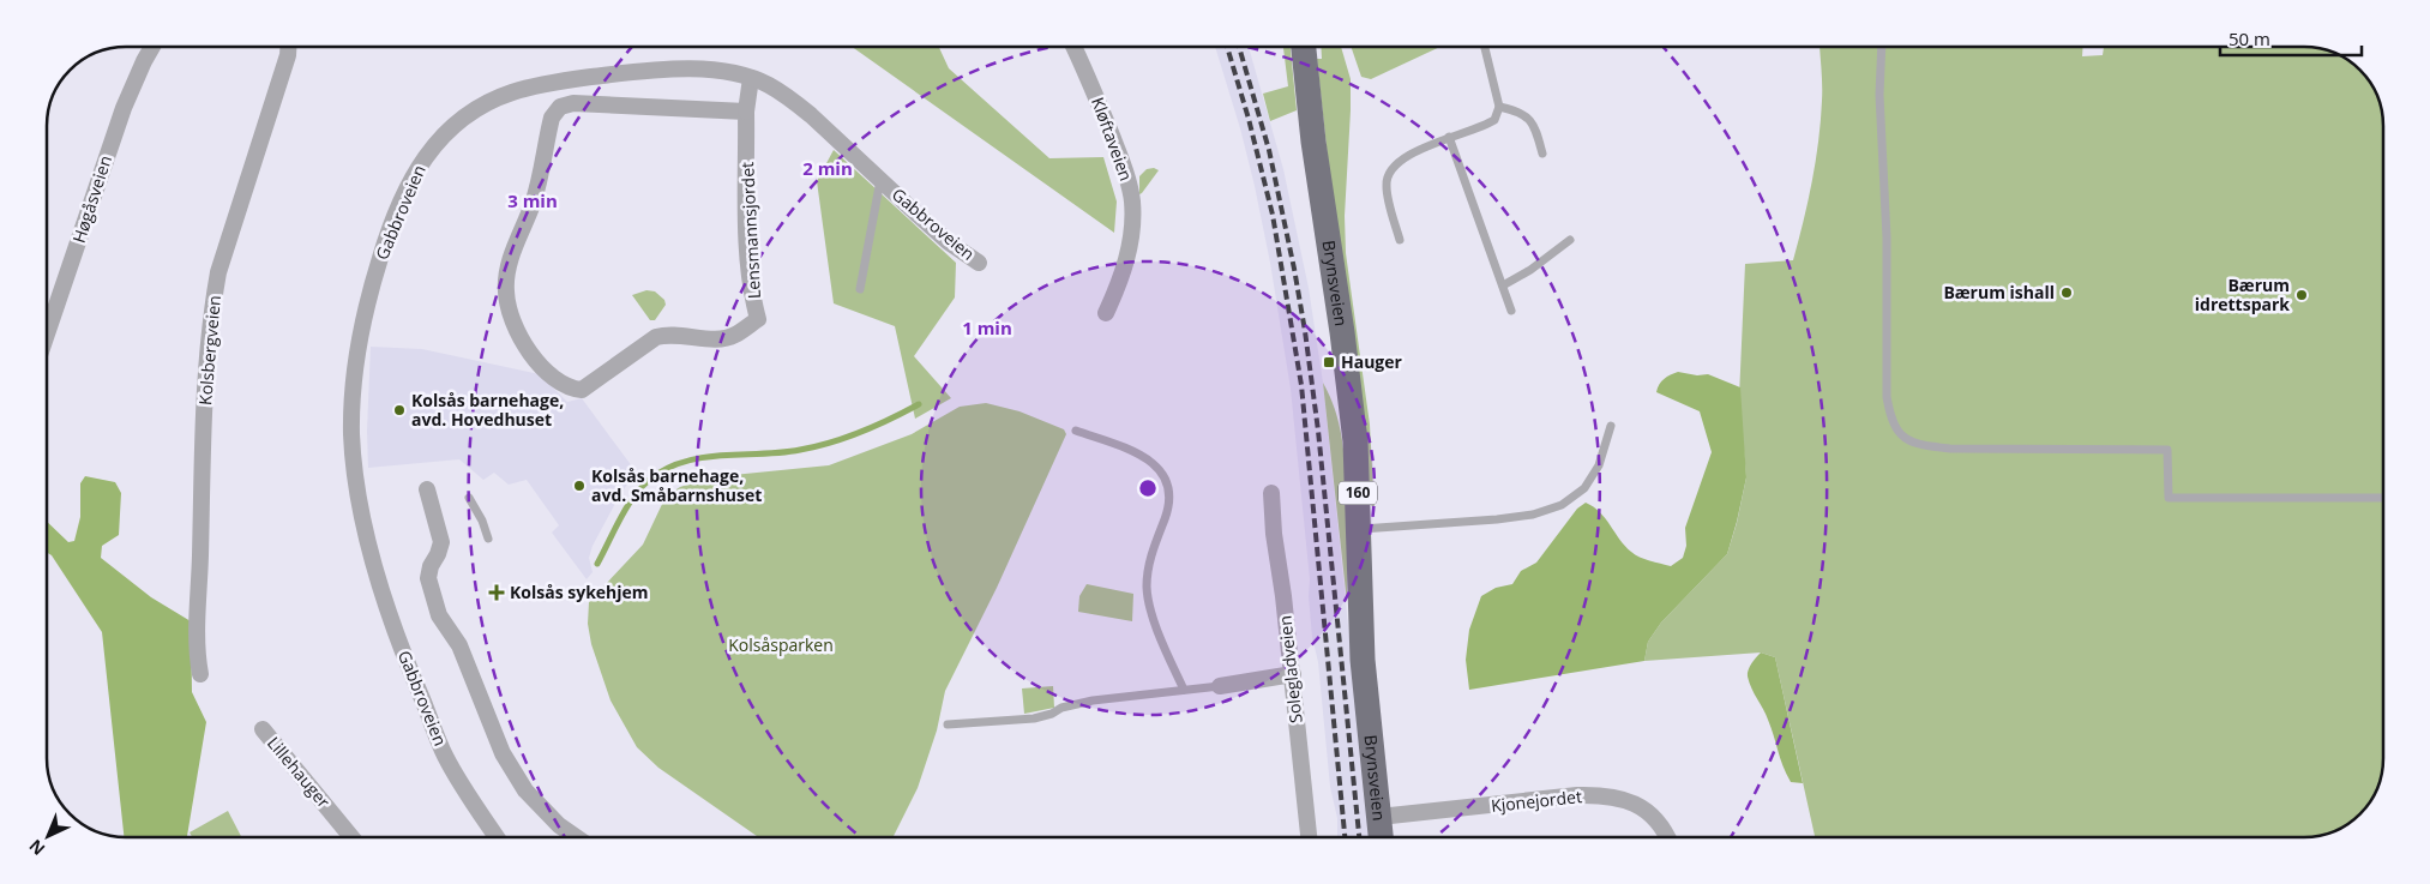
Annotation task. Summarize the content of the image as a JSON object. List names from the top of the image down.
{
  "streets": {
    "main road": ["Brynsveien", "160"],
    "street": [
      "Kløftaveien",
      "Høgåsveien",
      "Gabbroveien",
      "Lensmannsjordet",
      "Kolsbergveien",
      "Solegladveien",
      "Lillehauger",
      "Kjonejordet"
    ]
  },
  "crossings": [
    ["Gabbroveien", "Lensmannsjordet"],
    ["Brynsveien", "Kjonejordet"]
  ],
  "parks": ["Kolsåsparken"],
  "places": {
    "other": [
      "Bærum ishall",
      "Bærum idrettspark",
      "Kolsås barnehage, avd. Hovedhuset",
      "Kolsås barnehage, avd. Småbarnshuset"
    ],
    "transit": ["Hauger"],
    "health": ["Kolsås sykehjem"]
  },
  "scale_bar": "50 m",
  "north": "bottom left",
  "rings": ["2 min", "3 min", "1 min"]
}
